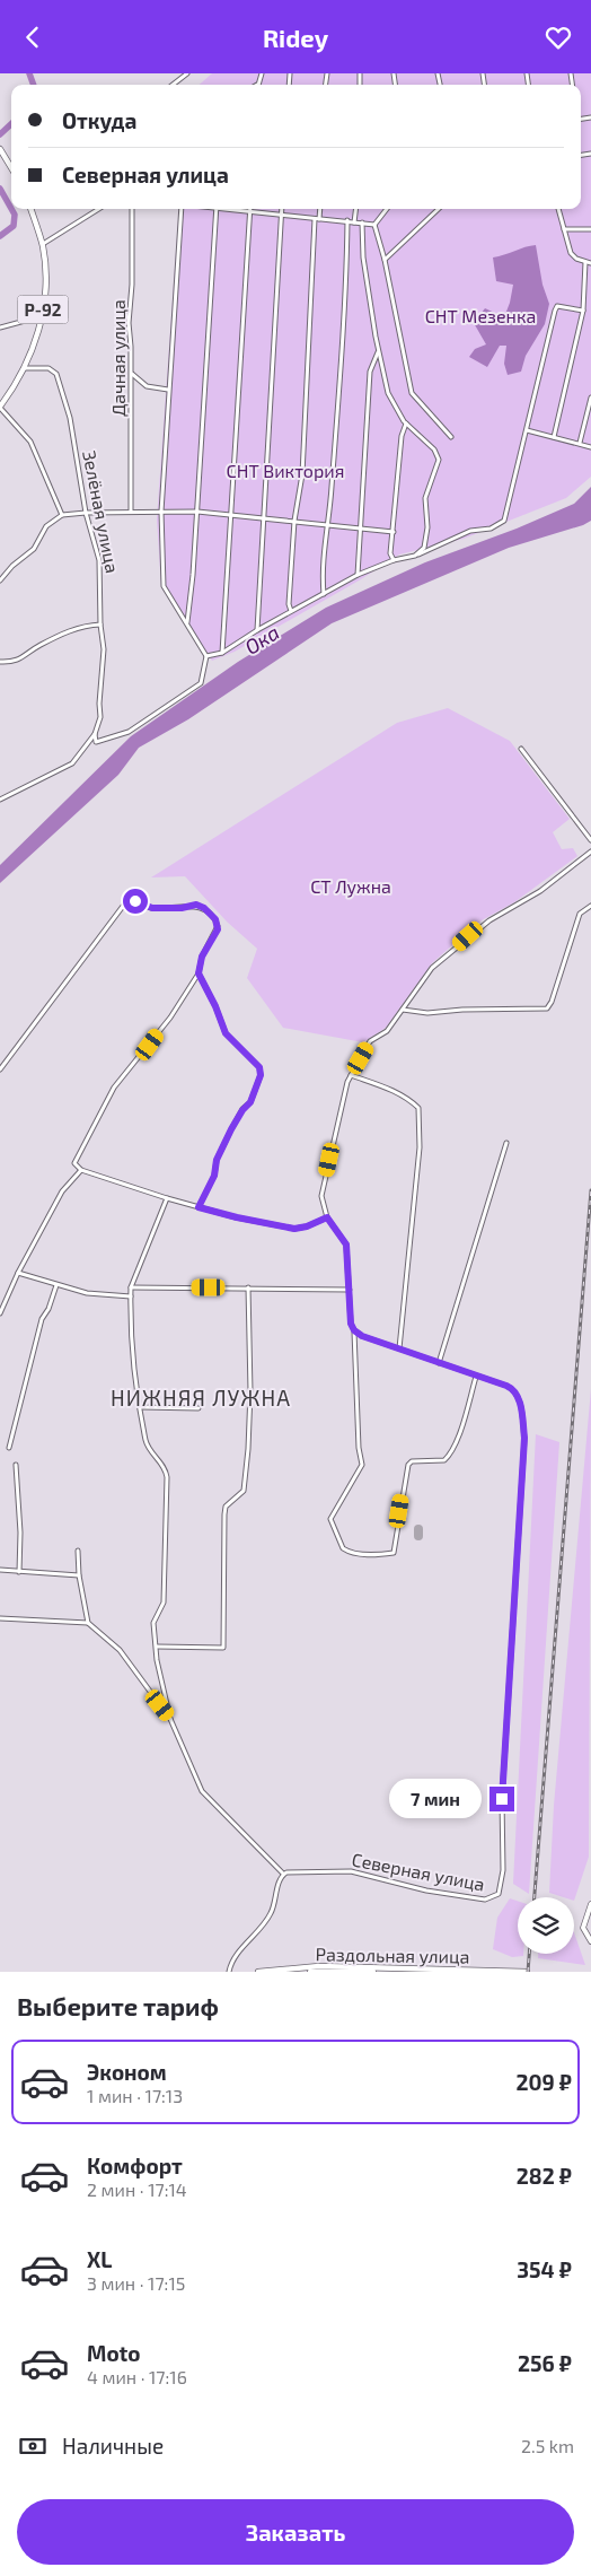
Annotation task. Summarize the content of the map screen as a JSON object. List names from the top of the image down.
{
  "streets": {
    "main road": ["Р-92", "Раздольная улица"],
    "street": ["Дачная улица", "Зелёная улица", "Северная улица"]
  },
  "crossings": [
    ["Р-92", "Зелёная улица"]
  ],
  "districts": ["НИЖНЯЯ ЛУЖНА"],
  "water": ["Ока"],
  "parks": ["СНТ Мезенка", "СНТ Виктория", "СТ Лужна"],
  "page": {
    "header": "Ridey",
    "banner": ["Откуда", "Северная улица"],
    "bubble": "7 мин",
    "heading": "Выберите тариф",
    "list": [
      {
        "name": "Эконом",
        "note": "1 мин · 17:13",
        "value": "209 ₽"
      },
      {
        "name": "Комфорт",
        "note": "2 мин · 17:14",
        "value": "282 ₽"
      },
      {
        "name": "XL",
        "note": "3 мин · 17:15",
        "value": "354 ₽"
      },
      {
        "name": "Moto",
        "note": "4 мин · 17:16",
        "value": "256 ₽"
      }
    ],
    "pay": ["Наличные", "2.5 km"],
    "buttons": "Заказать"
  }
}
